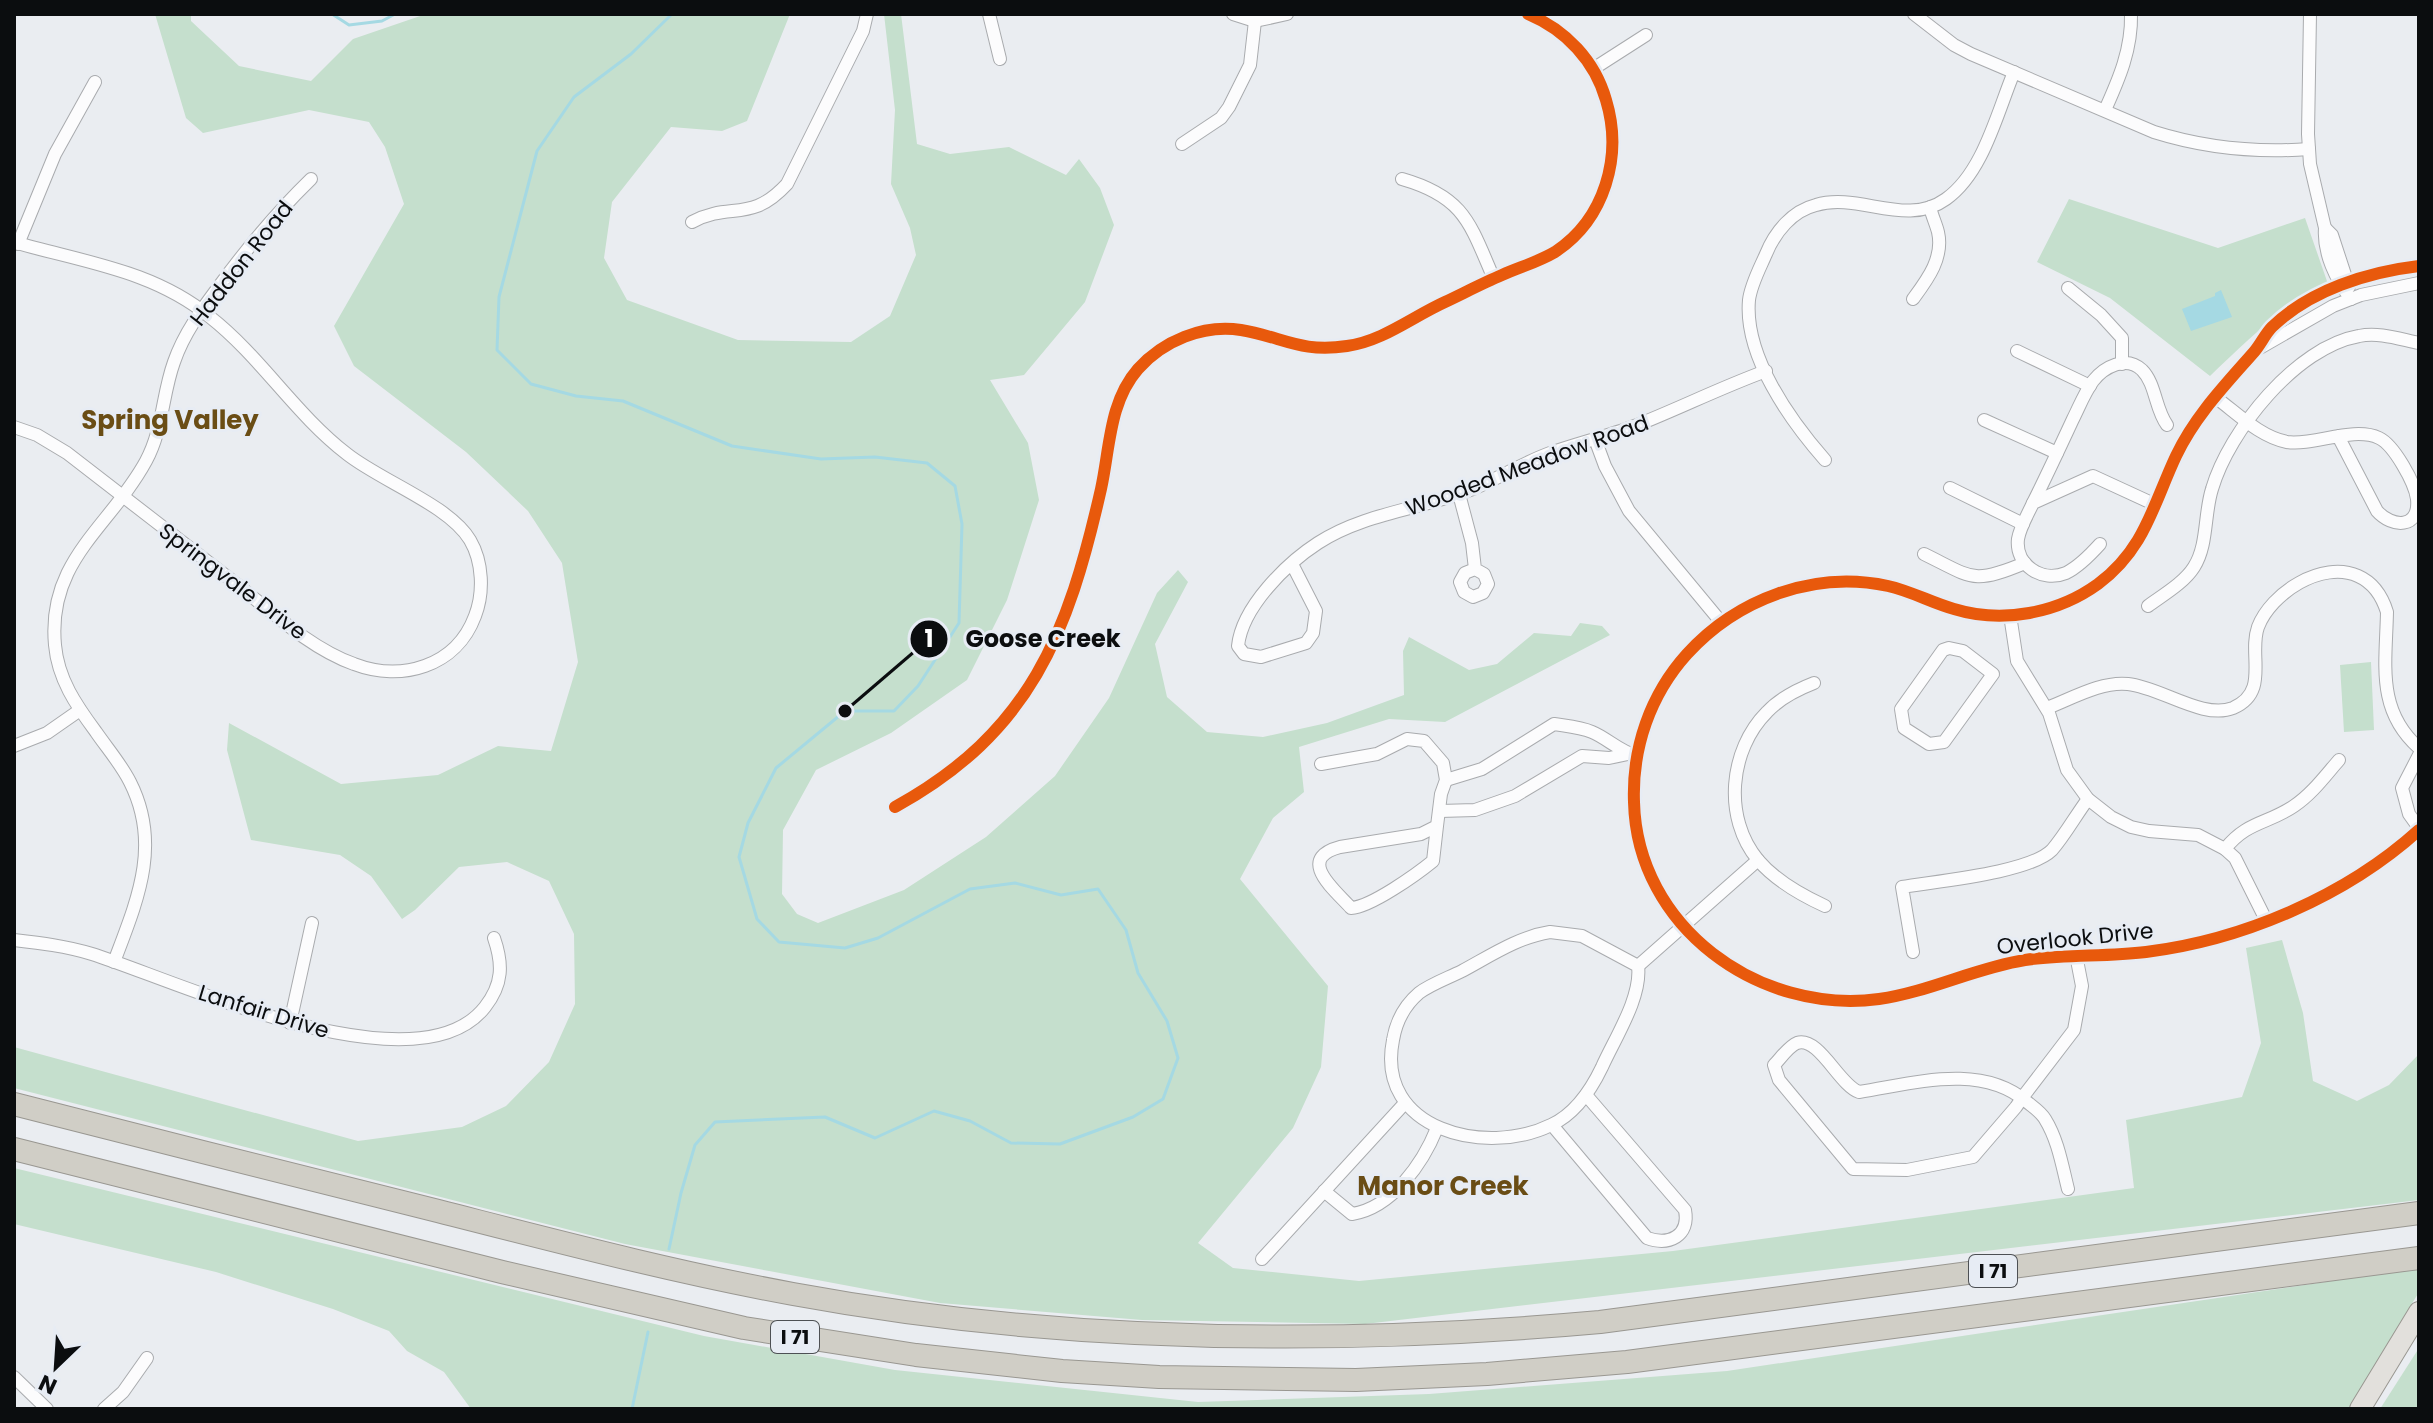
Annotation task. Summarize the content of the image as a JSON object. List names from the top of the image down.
{
  "streets": {
    "highway": ["I 71"],
    "street": [
      "Haddon Road",
      "Wooded Meadow Road",
      "Springvale Drive",
      "Overlook Drive",
      "Lanfair Drive"
    ]
  },
  "crossings": [
    ["Haddon Road", "Springvale Drive"],
    ["Haddon Road", "Lanfair Drive"]
  ],
  "districts": ["Spring Valley", "Manor Creek"],
  "places": ["Goose Creek"],
  "north": "bottom left"
}
